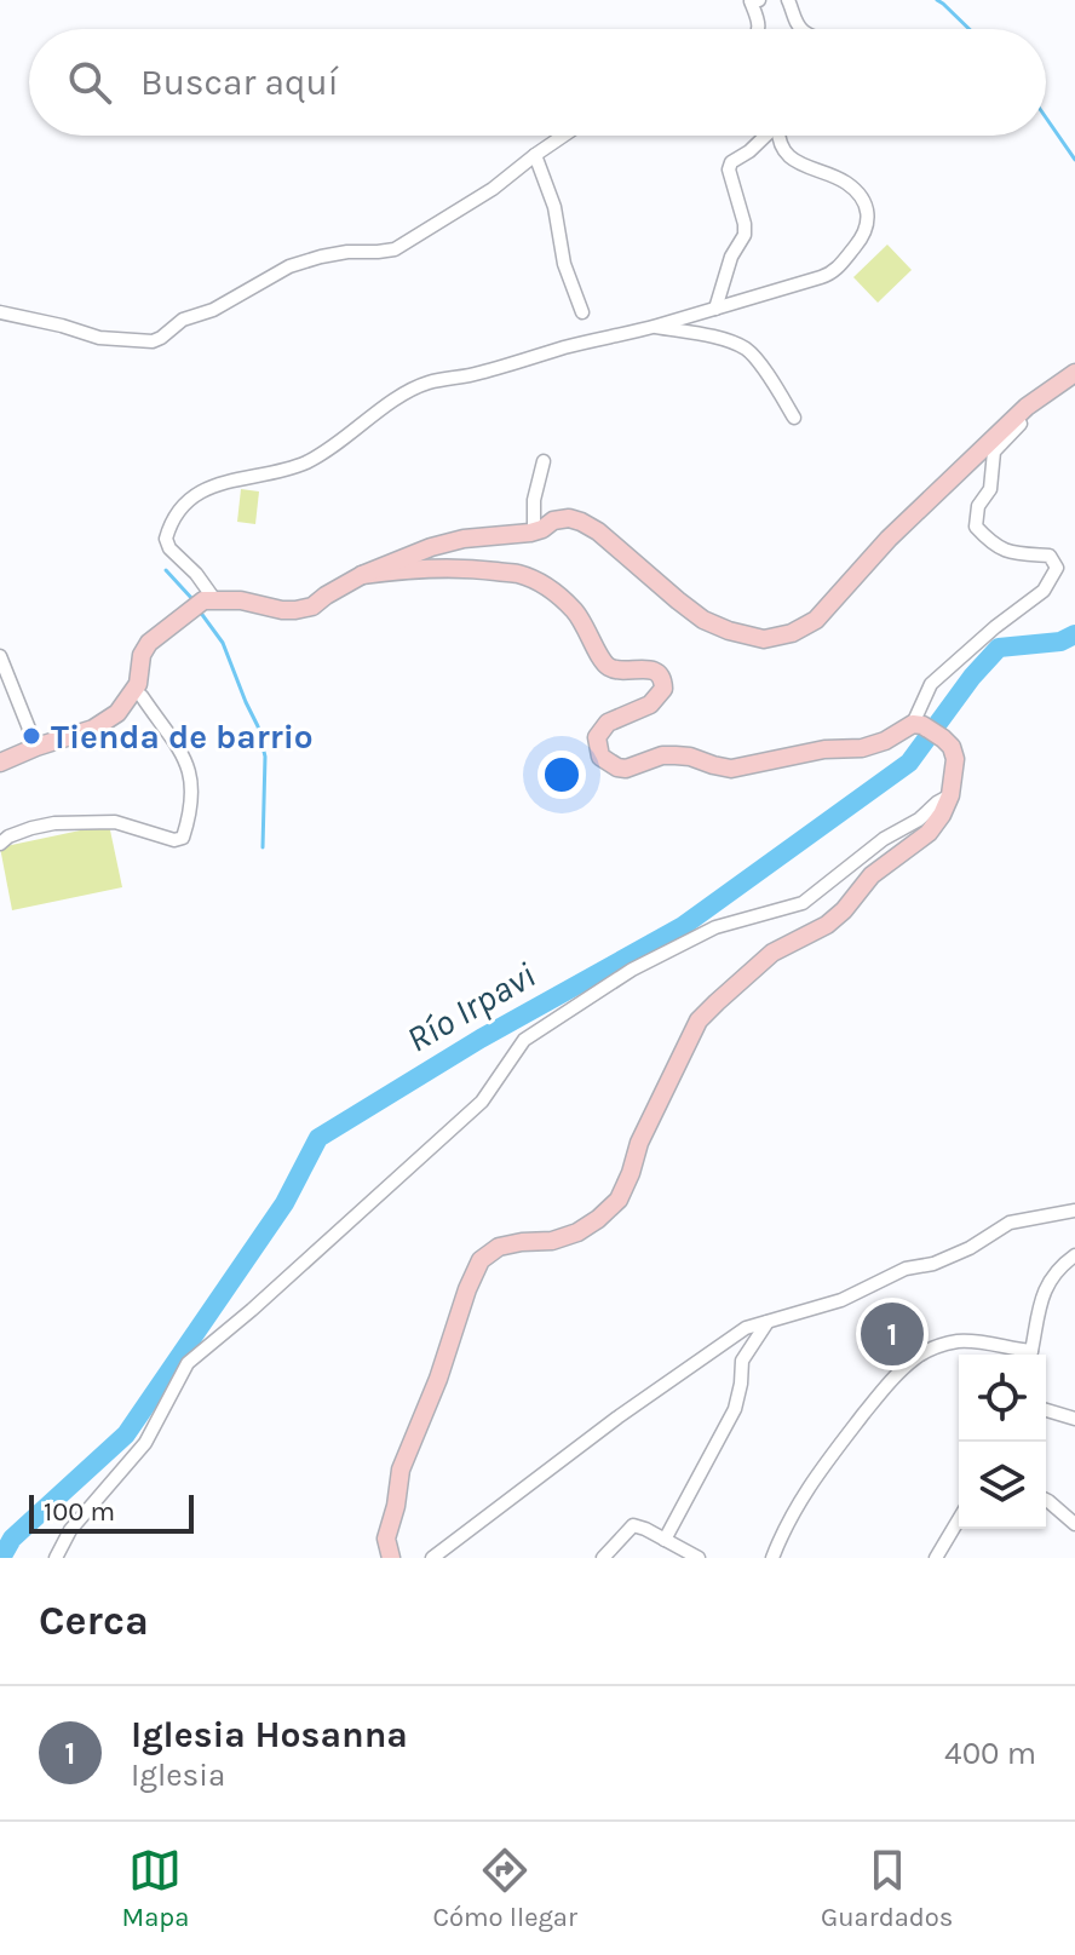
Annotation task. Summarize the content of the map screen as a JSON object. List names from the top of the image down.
{
  "water": ["Río Irpavi"],
  "places": ["Tienda de barrio"],
  "scale_bar": "100 m",
  "page": {
    "search": "Buscar aquí",
    "pins": "1",
    "scale": "100 m",
    "heading": "Cerca",
    "list": [
      {
        "mark": "1",
        "name": "Iglesia Hosanna",
        "note": "Iglesia",
        "value": "400 m"
      }
    ],
    "nav": ["Mapa", "Cómo llegar", "Guardados"]
  }
}
